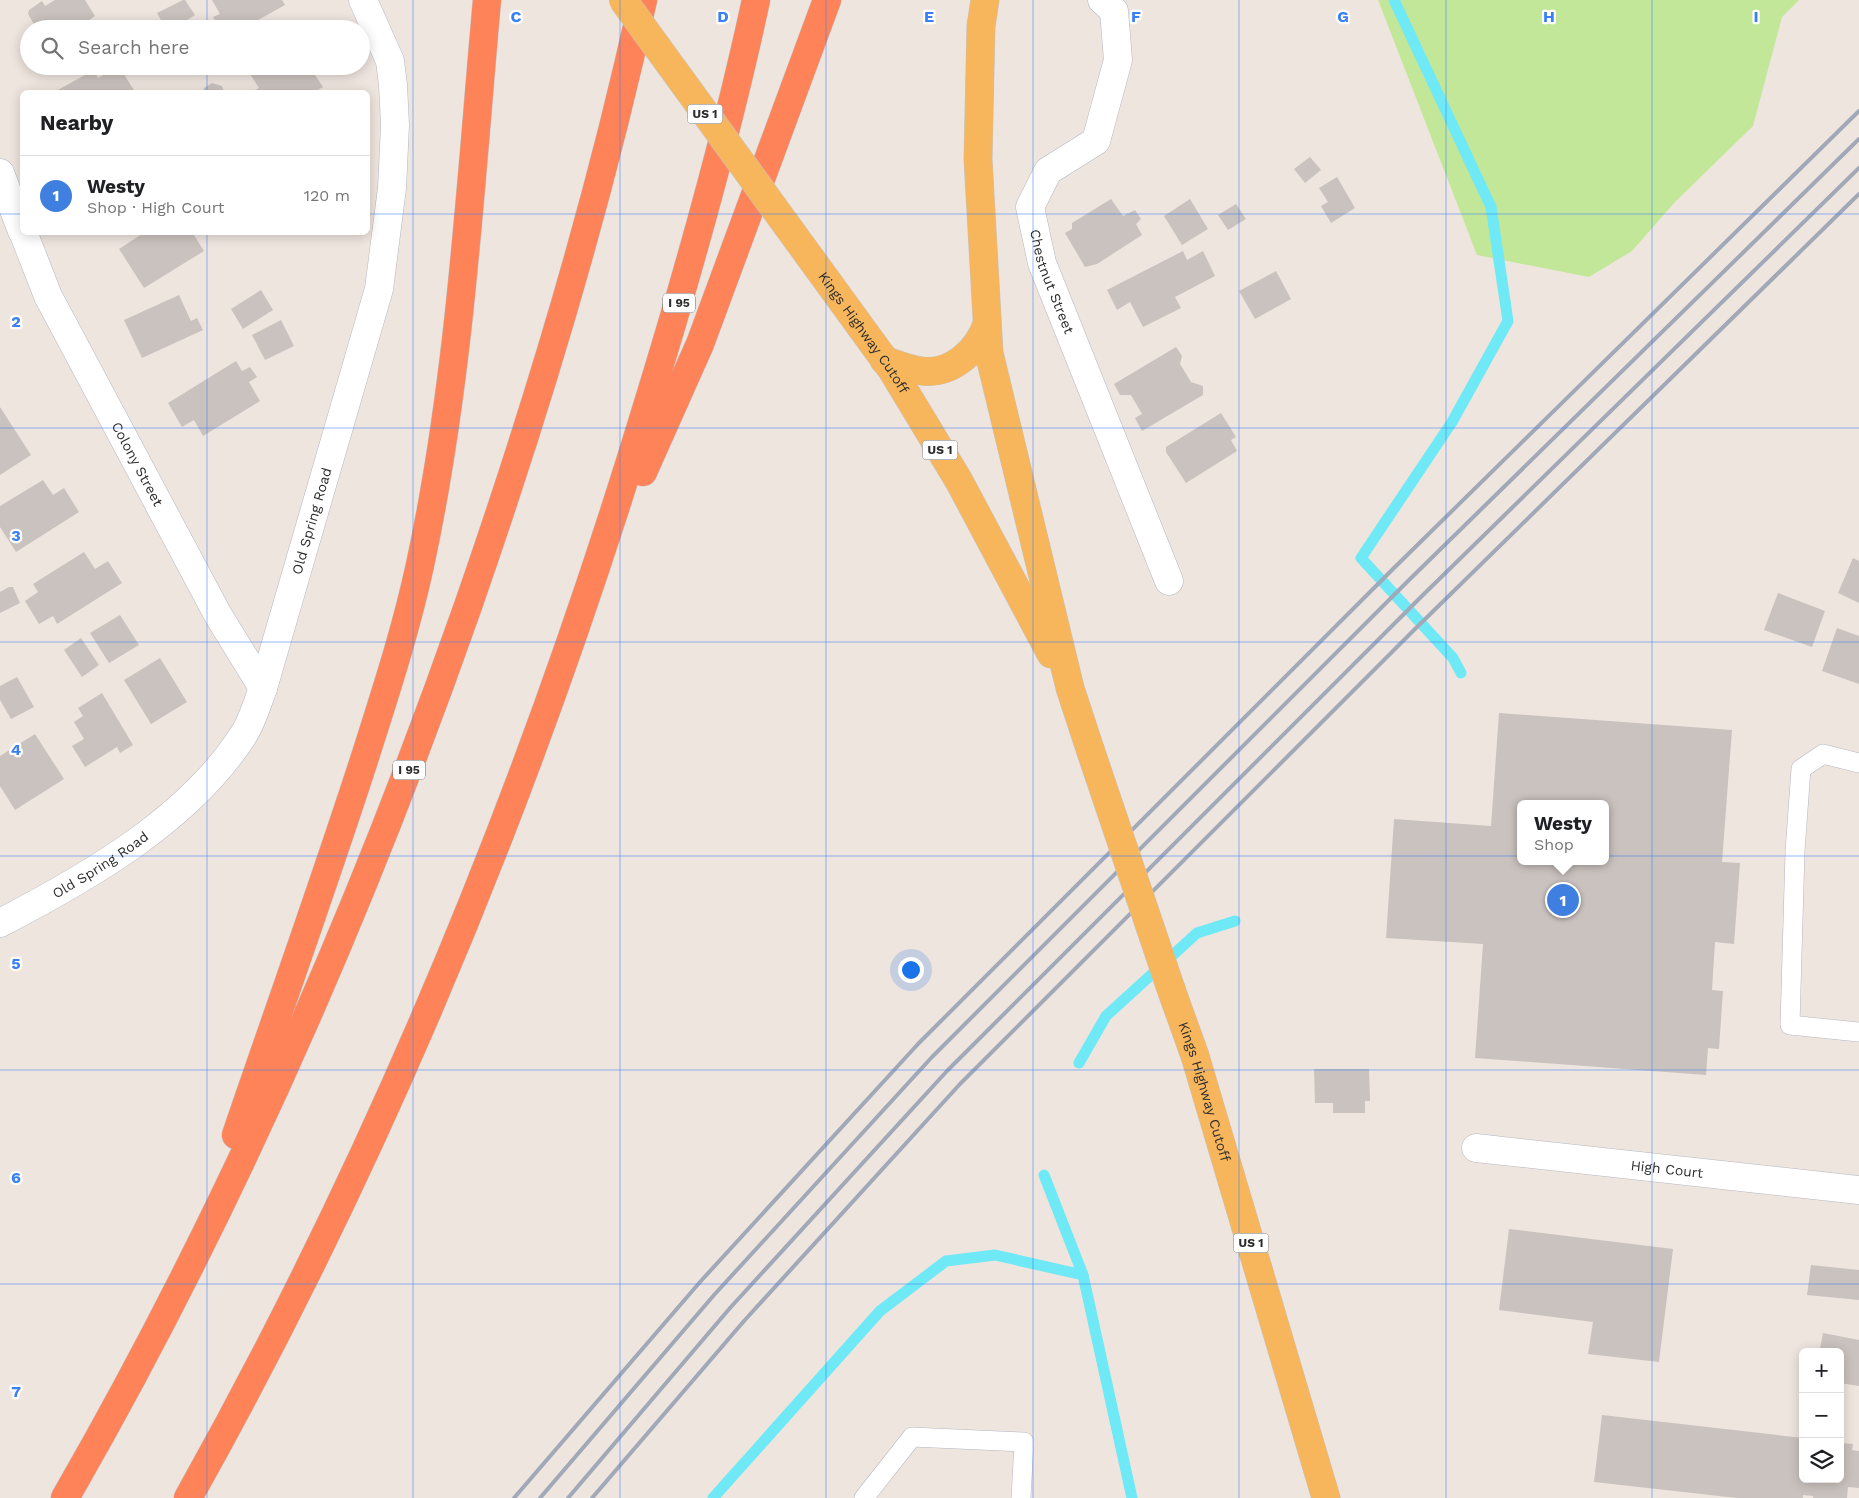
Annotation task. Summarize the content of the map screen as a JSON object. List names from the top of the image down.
{
  "streets": {
    "highway": ["I 95"],
    "main road": ["US 1", "Kings Highway Cutoff"],
    "street": [
      "Chestnut Street",
      "Colony Street",
      "Old Spring Road",
      "High Court"
    ]
  },
  "crossings": [
    ["Colony Street", "Old Spring Road"]
  ],
  "page": {
    "search": "Search here",
    "heading": "Nearby",
    "list": [
      {
        "mark": "1",
        "name": "Westy",
        "note": "Shop · High Court",
        "value": "120 m"
      }
    ],
    "popup": ["Westy", "Shop"],
    "pins": "1",
    "map_buttons": ["+", "−"]
  },
  "grid": {
    "columns": [
      "C",
      "D",
      "E",
      "F",
      "G",
      "H",
      "I"
    ],
    "rows": [
      "2",
      "3",
      "4",
      "5",
      "6",
      "7"
    ]
  }
}
